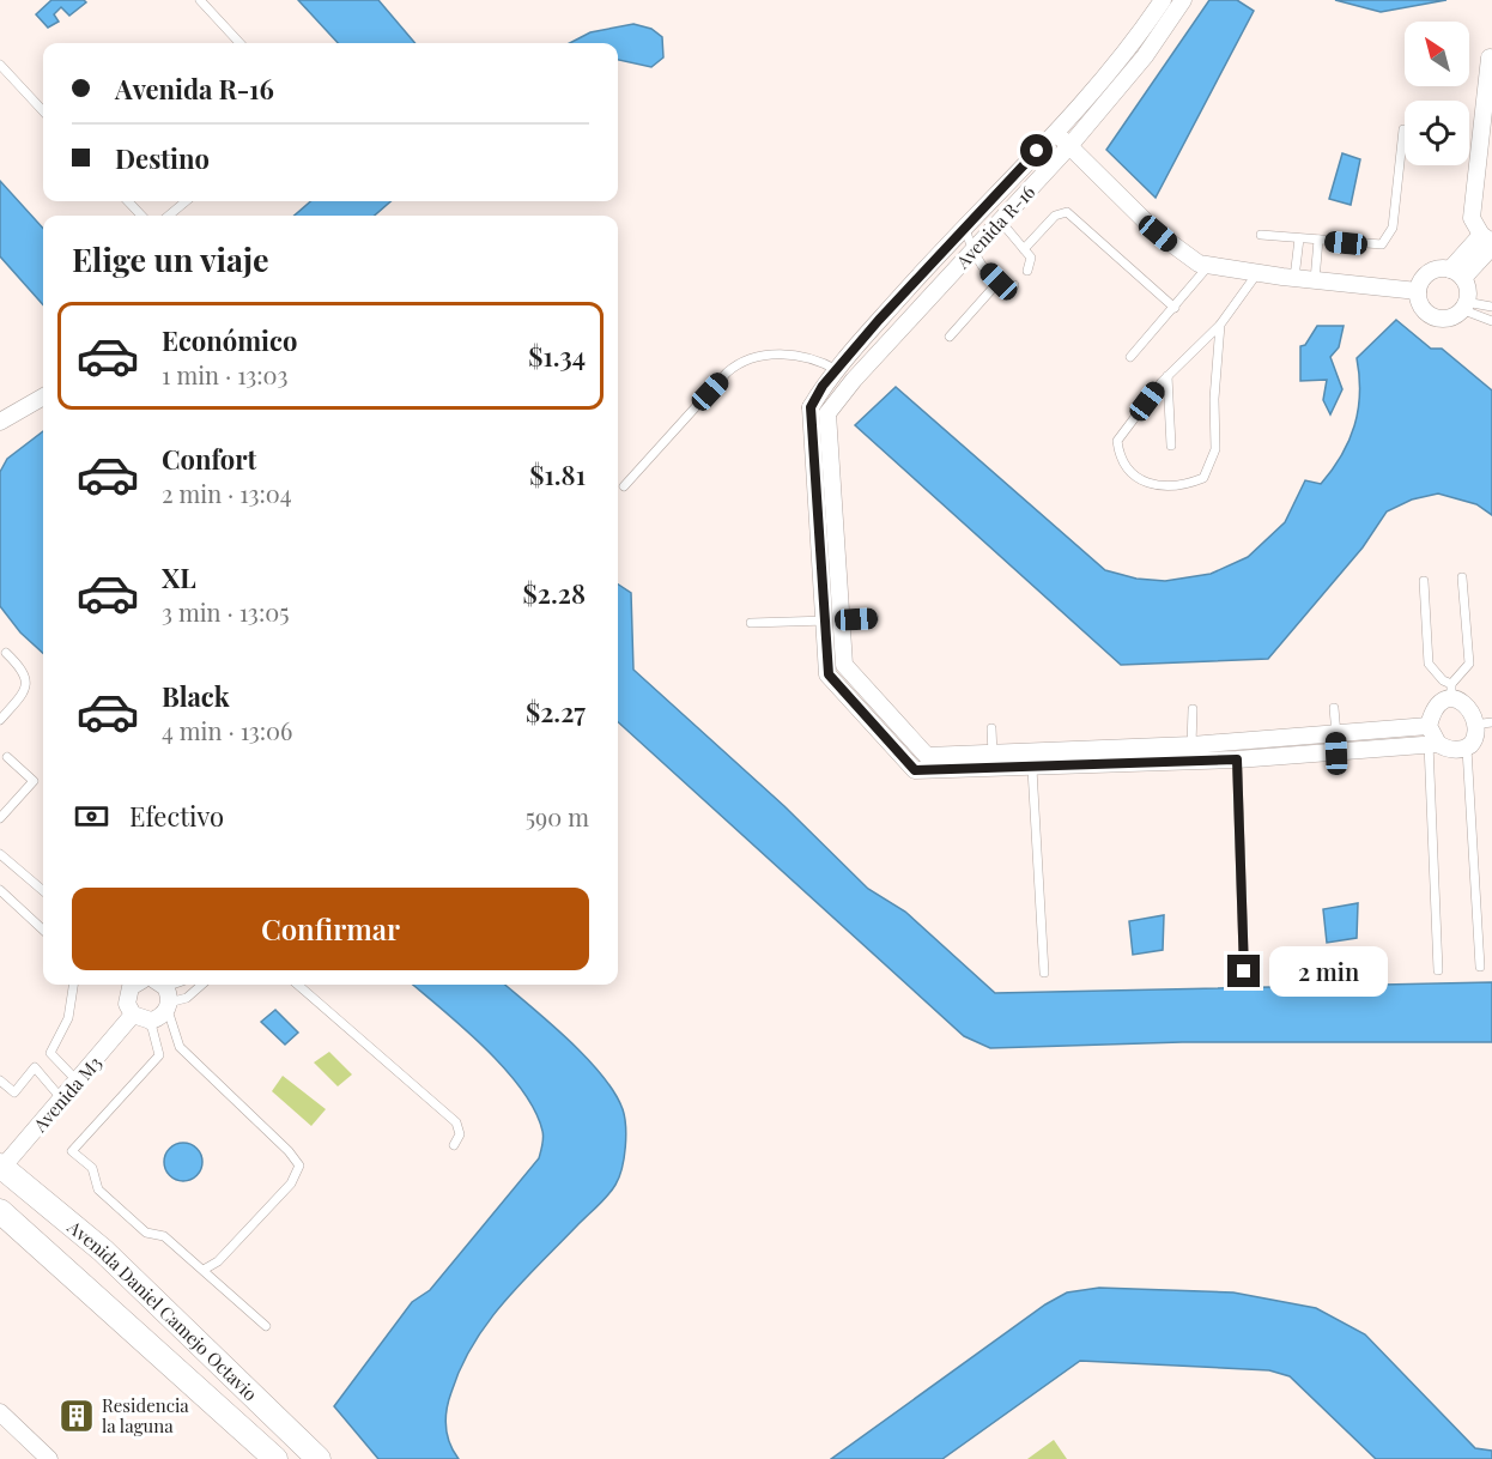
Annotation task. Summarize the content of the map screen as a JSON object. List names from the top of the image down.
{
  "streets": {
    "street": ["Avenida R-16", "Avenida M3", "Avenida Daniel Camejo Octavio"]
  },
  "crossings": [
    ["Avenida M3", "Avenida Daniel Camejo Octavio"]
  ],
  "places": {
    "building": ["Residencia la laguna"]
  },
  "north": "top left",
  "page": {
    "banner": ["Avenida R-16", "Destino"],
    "heading": "Elige un viaje",
    "list": [
      {
        "name": "Económico",
        "note": "1 min · 13:03",
        "value": "$1.34"
      },
      {
        "name": "Confort",
        "note": "2 min · 13:04",
        "value": "$1.81"
      },
      {
        "name": "XL",
        "note": "3 min · 13:05",
        "value": "$2.28"
      },
      {
        "name": "Black",
        "note": "4 min · 13:06",
        "value": "$2.27"
      }
    ],
    "pay": ["Efectivo", "590 m"],
    "buttons": "Confirmar",
    "bubble": "2 min"
  }
}
